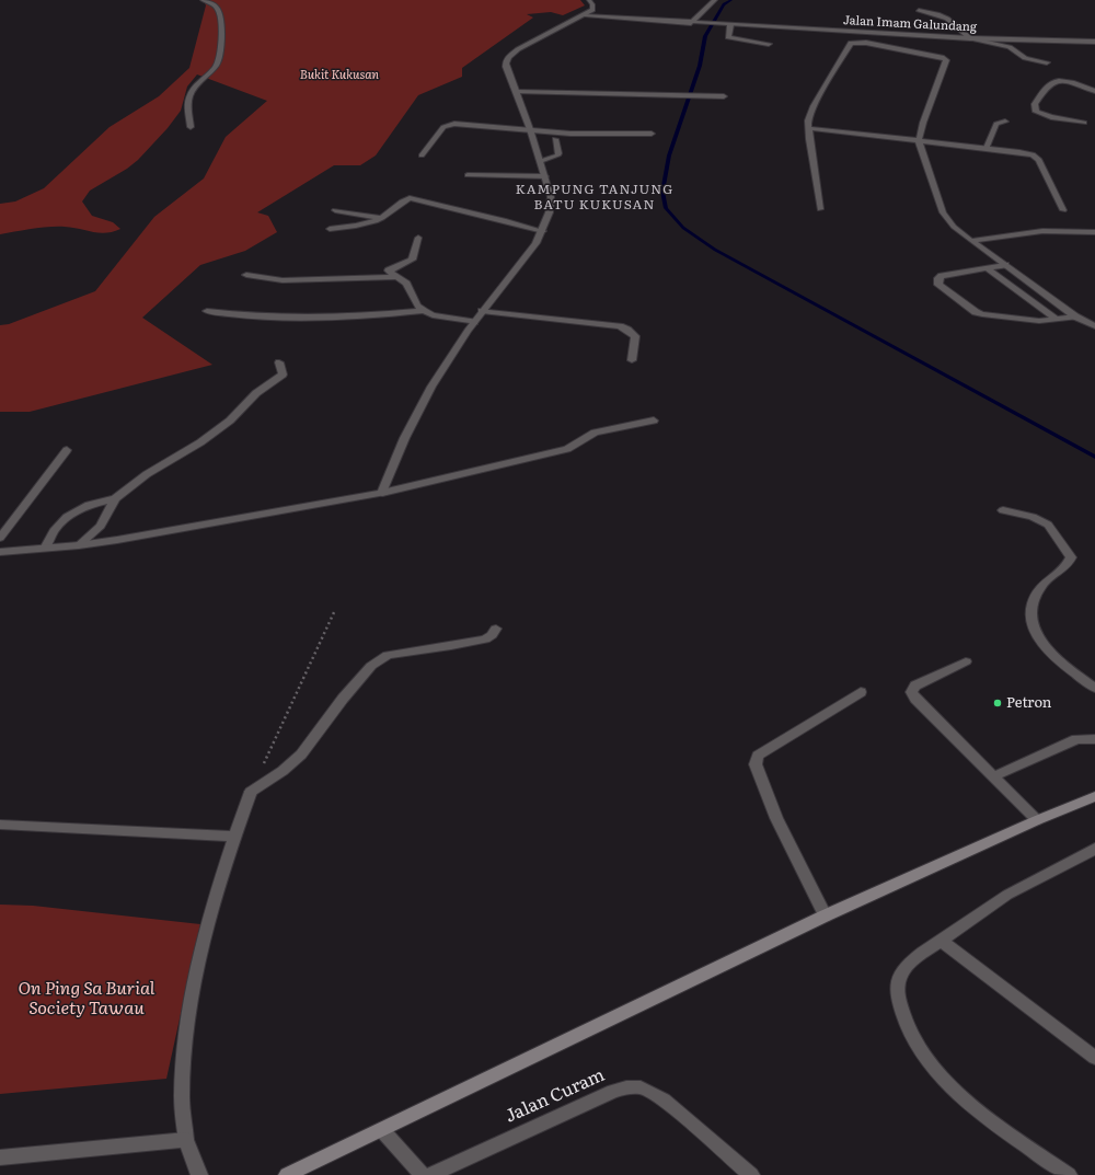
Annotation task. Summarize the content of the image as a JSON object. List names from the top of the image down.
{
  "streets": {
    "street": ["Jalan Imam Galundang", "Jalan Curam"]
  },
  "districts": ["KAMPUNG TANJUNG BATU KUKUSAN"],
  "parks": ["Bukit Kukusan", "On Ping Sa Burial Society Tawau"],
  "places": ["Petron"]
}
